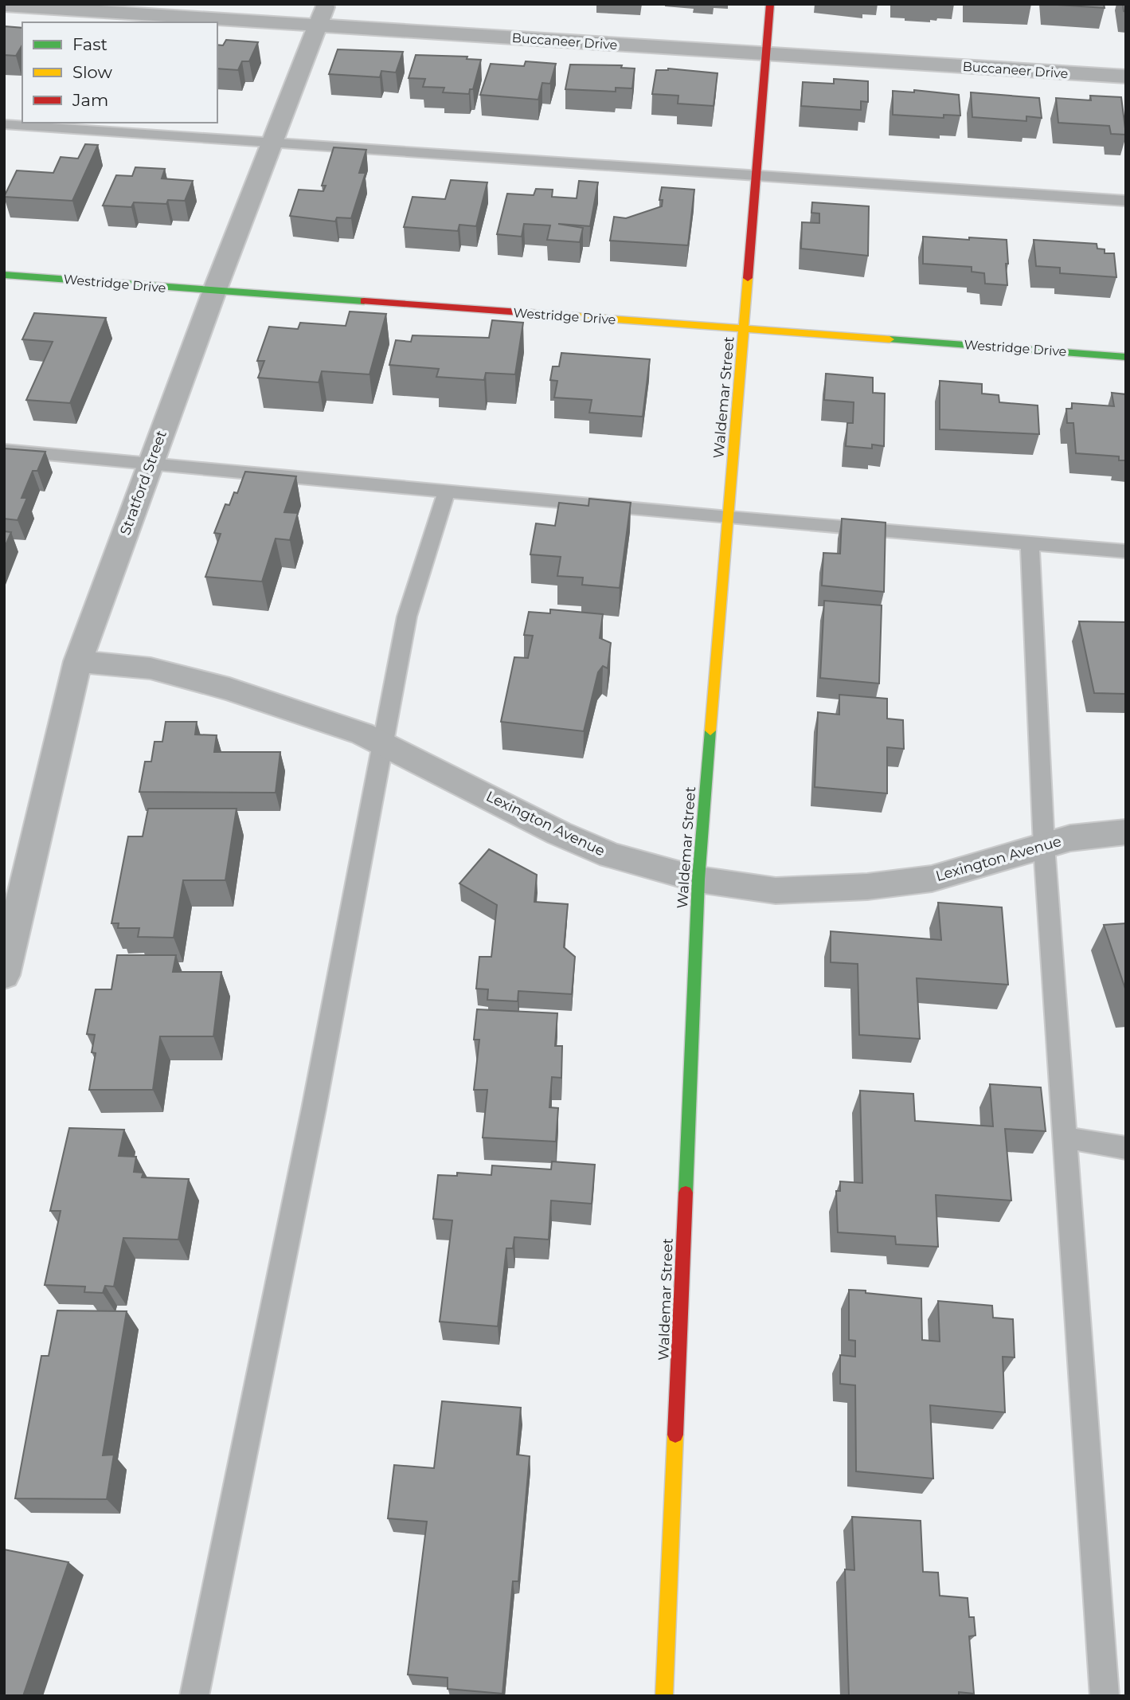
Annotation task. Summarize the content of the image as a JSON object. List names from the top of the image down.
{
  "streets": {
    "street": [
      "Buccaneer Drive",
      "Westridge Drive",
      "Waldemar Street",
      "Stratford Street",
      "Lexington Avenue"
    ]
  },
  "crossings": [
    ["Buccaneer Drive", "Waldemar Street"],
    ["Buccaneer Drive", "Stratford Street"],
    ["Westridge Drive", "Waldemar Street"],
    ["Westridge Drive", "Stratford Street"],
    ["Waldemar Street", "Lexington Avenue"],
    ["Stratford Street", "Lexington Avenue"]
  ],
  "legend": ["Fast", "Slow", "Jam"]
}
